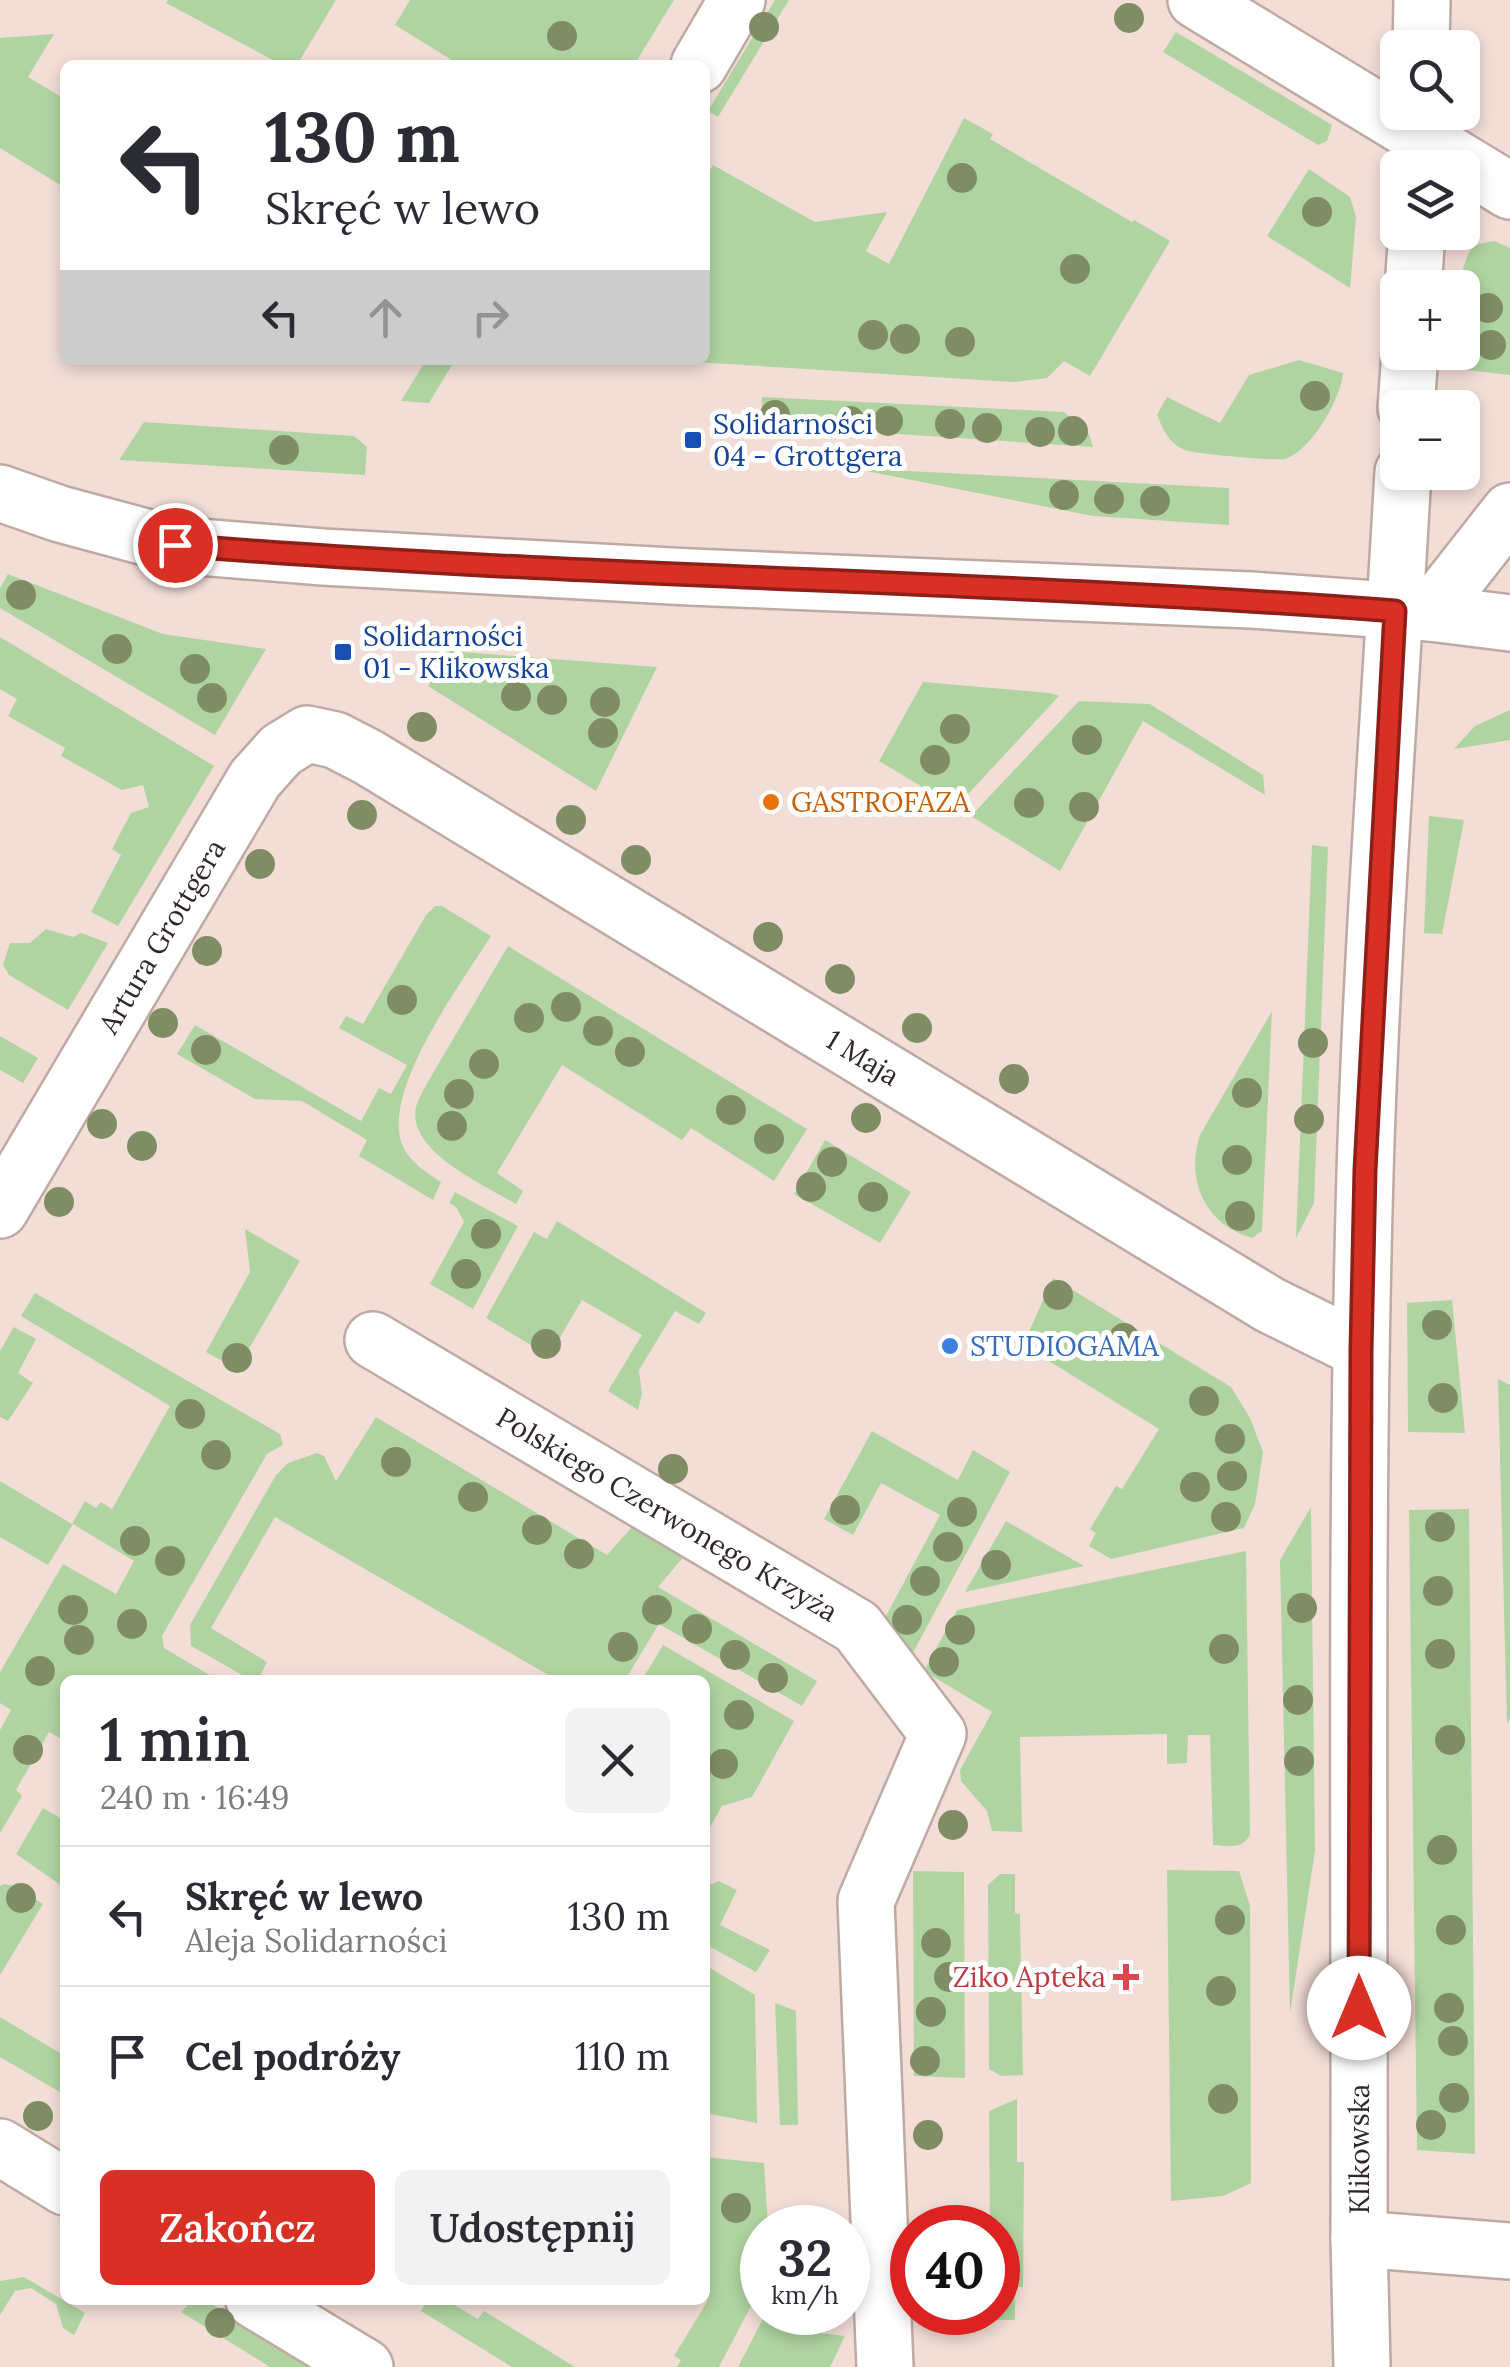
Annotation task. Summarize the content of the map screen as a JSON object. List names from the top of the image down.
{
  "streets": {
    "street": [
      "Artura Grottgera",
      "1 Maja",
      "Polskiego Czerwonego Krzyża",
      "Klikowska"
    ]
  },
  "crossings": [
    ["Artura Grottgera", "1 Maja"],
    ["1 Maja", "Klikowska"]
  ],
  "places": {
    "transit": ["Solidarności 04 - Grottgera", "Solidarności 01 - Klikowska"],
    "other": ["GASTROFAZA", "STUDIOGAMA"],
    "health": ["Ziko Apteka"]
  },
  "page": {
    "map_buttons": ["+", "−"],
    "turn": ["130 m", "Skręć w lewo"],
    "heading": ["1 min", "240 m · 16:49"],
    "list": [
      {
        "name": "Skręć w lewo",
        "note": "Aleja Solidarności",
        "value": "130 m"
      },
      {
        "name": "Cel podróży",
        "value": "110 m"
      }
    ],
    "buttons": ["Zakończ", "Udostępnij"],
    "speed": "32 km/h",
    "limit": "40"
  }
}
